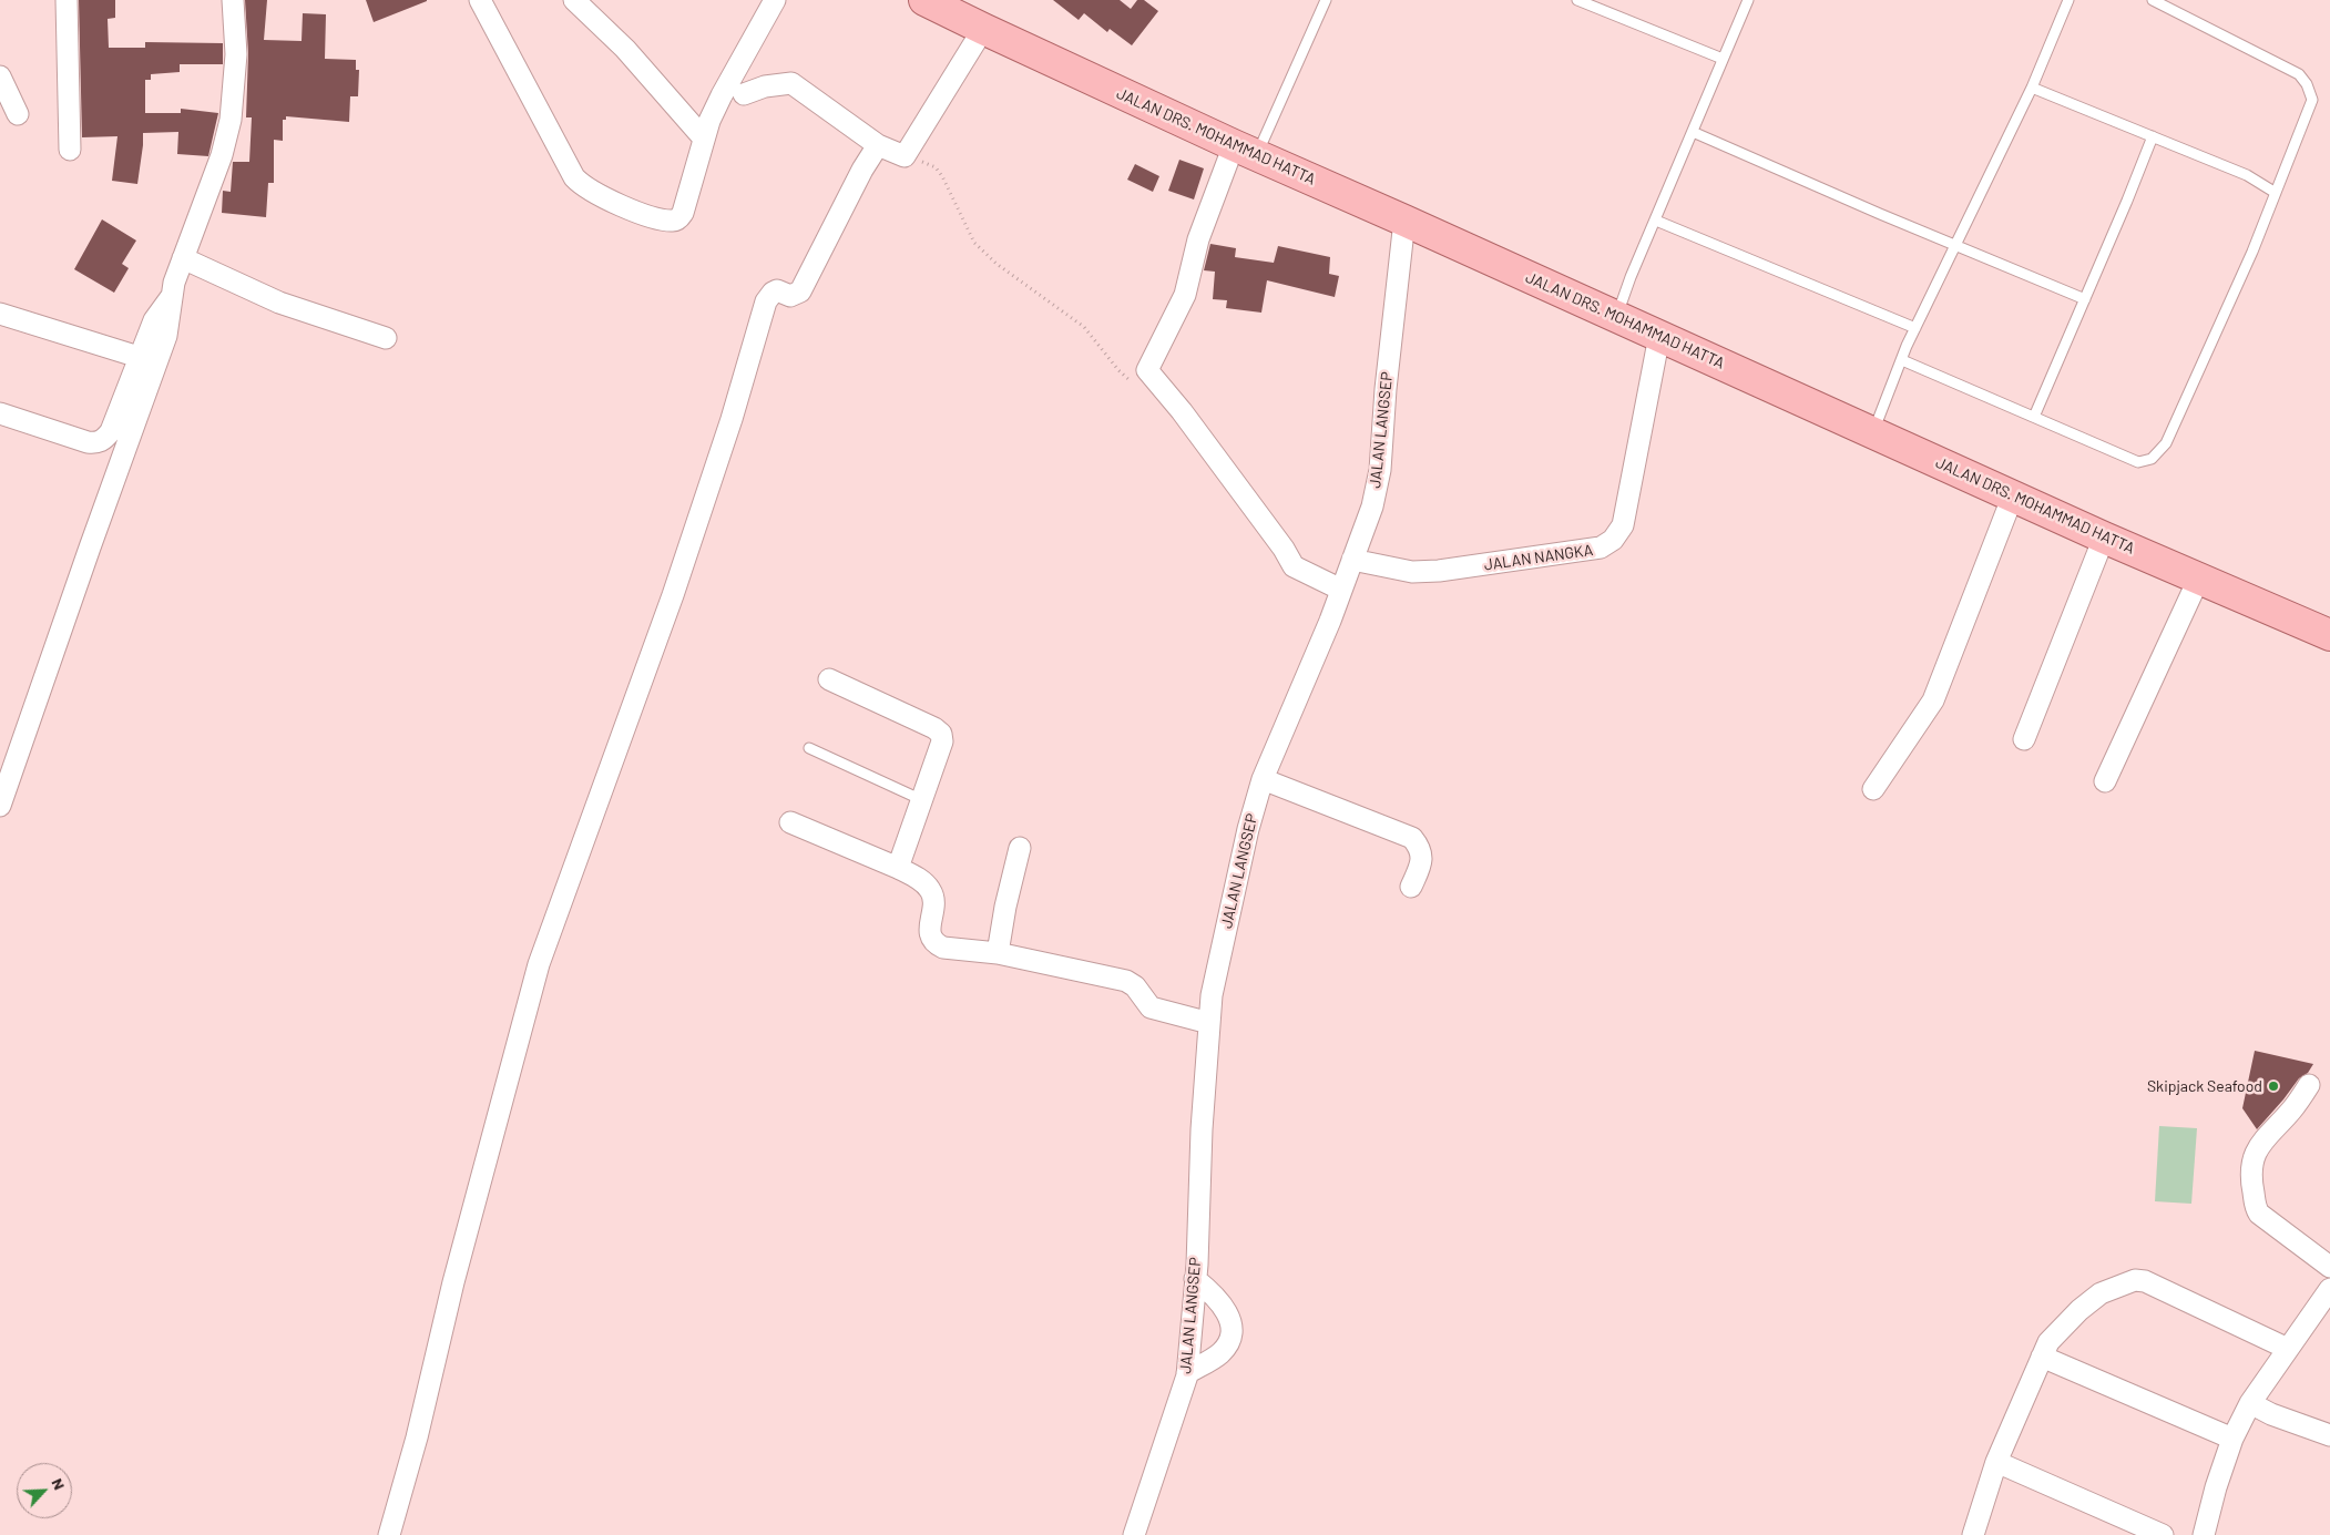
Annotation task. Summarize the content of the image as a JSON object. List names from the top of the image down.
{
  "streets": {
    "main road": ["JALAN DRS. MOHAMMAD HATTA"],
    "street": ["JALAN LANGSEP", "JALAN NANGKA"]
  },
  "crossings": [
    ["JALAN DRS. MOHAMMAD HATTA", "JALAN LANGSEP"],
    ["JALAN DRS. MOHAMMAD HATTA", "JALAN NANGKA"],
    ["JALAN LANGSEP", "JALAN NANGKA"]
  ],
  "places": ["Skipjack Seafood"],
  "north": "top right"
}
